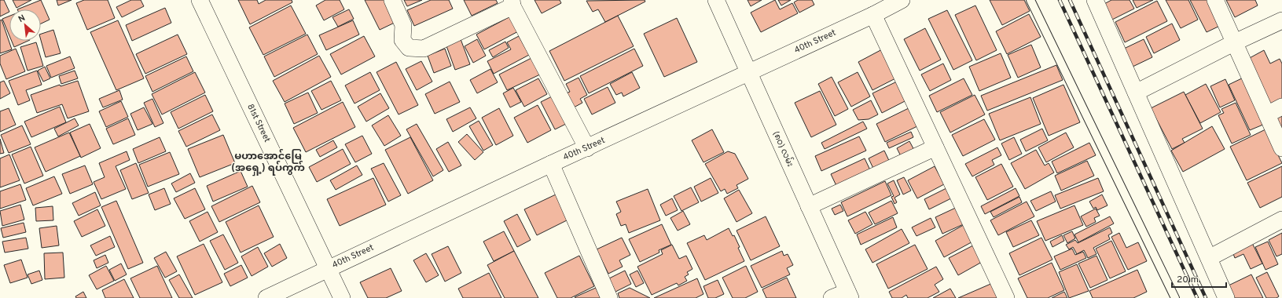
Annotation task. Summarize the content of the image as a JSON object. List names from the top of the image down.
{
  "streets": {
    "street": ["40th Street", "81st Street", "(၈၀) လမ်း"]
  },
  "crossings": [
    ["40th Street", "81st Street"],
    ["40th Street", "(၈၀) လမ်း"]
  ],
  "districts": ["မဟာအောင်မြေ (အရှေ့) ရပ်ကွက်"],
  "scale_bar": "20 m",
  "north": "top left"
}
